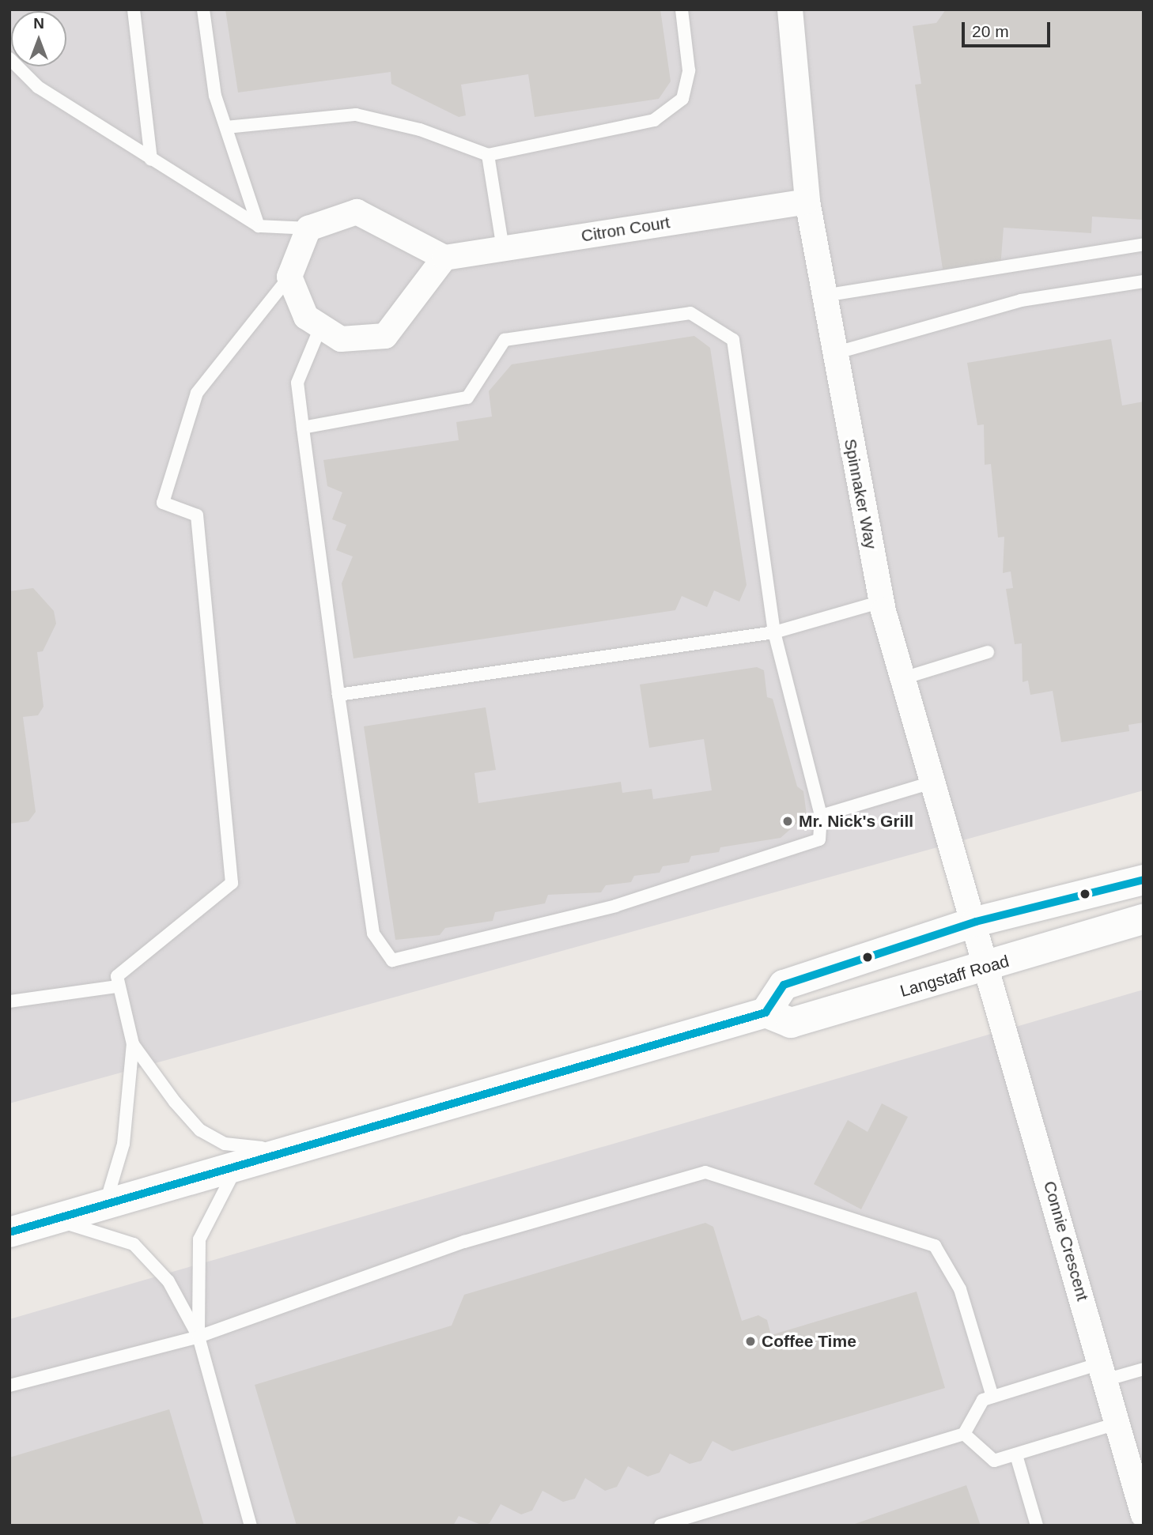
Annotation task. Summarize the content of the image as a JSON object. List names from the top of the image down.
{
  "streets": {
    "main road": ["Langstaff Road"],
    "street": ["Citron Court", "Spinnaker Way", "Connie Crescent"]
  },
  "crossings": [
    ["Citron Court", "Spinnaker Way"],
    ["Spinnaker Way", "Langstaff Road"],
    ["Spinnaker Way", "Connie Crescent"],
    ["Langstaff Road", "Connie Crescent"]
  ],
  "places": ["Mr. Nick's Grill", "Coffee Time"],
  "scale_bar": "20 m",
  "north": "top"
}
